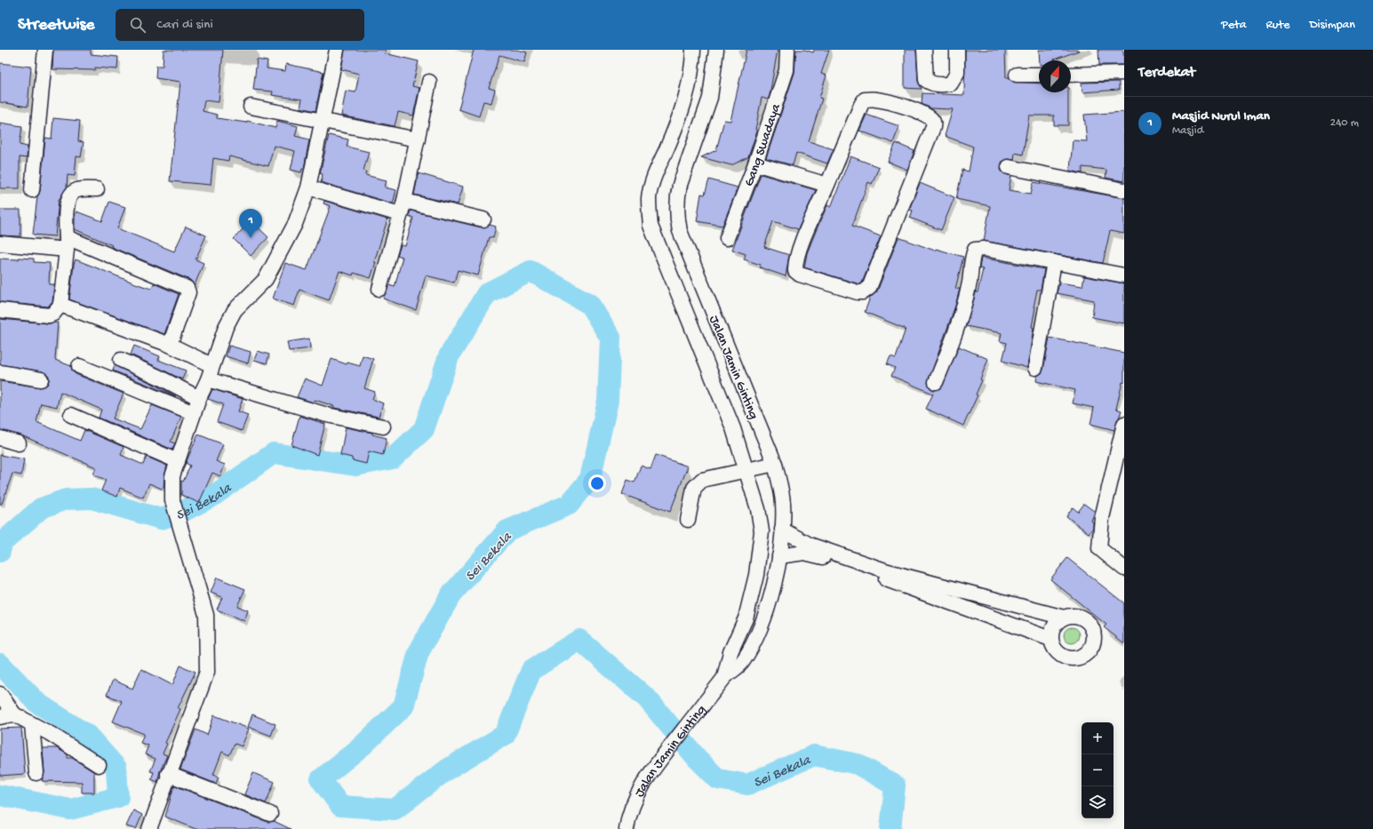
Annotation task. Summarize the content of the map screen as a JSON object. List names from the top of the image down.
{
  "streets": {
    "street": ["Gang Swadaya", "Jalan Jamin Ginting"]
  },
  "water": ["Sei Bekala"],
  "north": "top",
  "page": {
    "header": "Streetwise",
    "search": "Cari di sini",
    "nav": ["Peta", "Rute", "Disimpan"],
    "heading": "Terdekat",
    "list": [
      {
        "mark": "1",
        "name": "Masjid Nurul Iman",
        "note": "Masjid",
        "value": "240 m"
      }
    ],
    "pins": "1",
    "map_buttons": ["+", "−"]
  }
}
